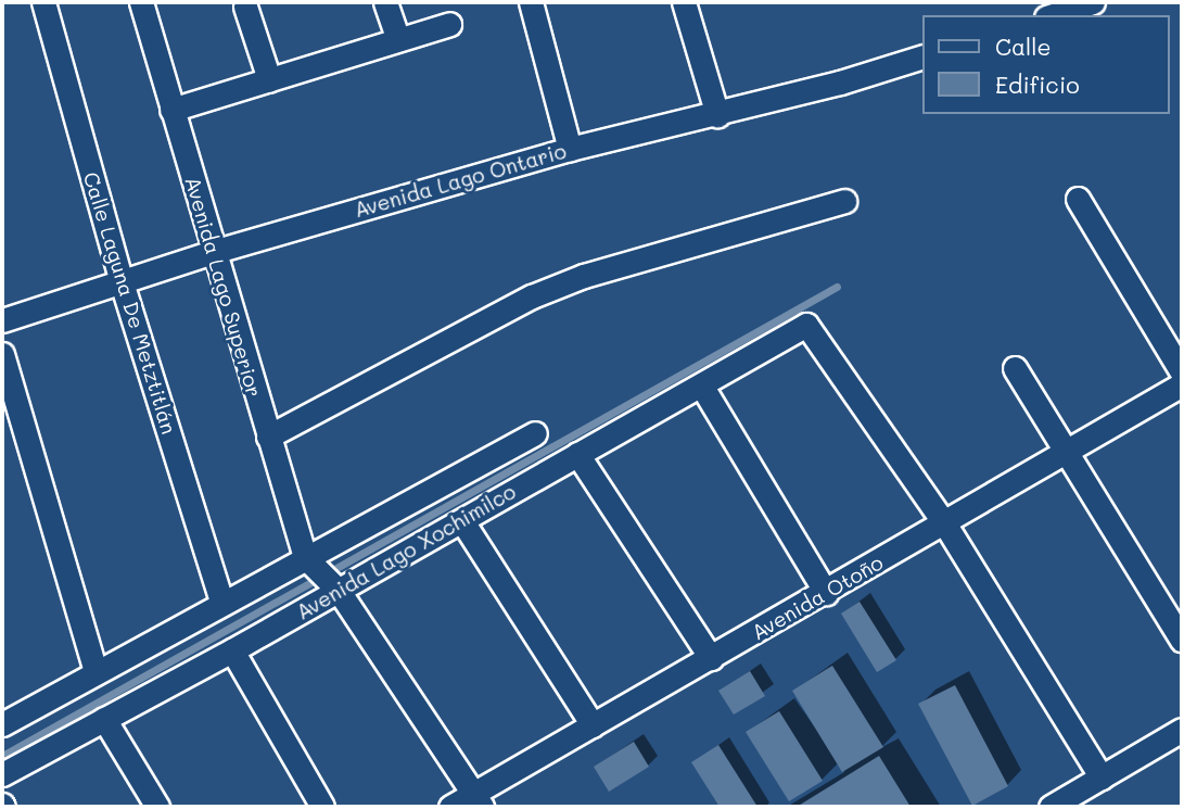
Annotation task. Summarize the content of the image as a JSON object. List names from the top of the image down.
{
  "streets": {
    "street": [
      "Avenida Lago Ontario",
      "Avenida Lago Superior",
      "Calle Laguna De Metztitlán",
      "Avenida Lago Xochimilco",
      "Avenida Otoño"
    ]
  },
  "crossings": [
    ["Avenida Lago Ontario", "Avenida Lago Superior"],
    ["Avenida Lago Ontario", "Calle Laguna De Metztitlán"],
    ["Avenida Lago Superior", "Avenida Lago Xochimilco"],
    ["Avenida Lago Superior", "Avenida Otoño"],
    ["Calle Laguna De Metztitlán", "Avenida Lago Xochimilco"],
    ["Avenida Lago Xochimilco", "Avenida Otoño"]
  ],
  "legend": ["Calle", "Edificio"]
}
